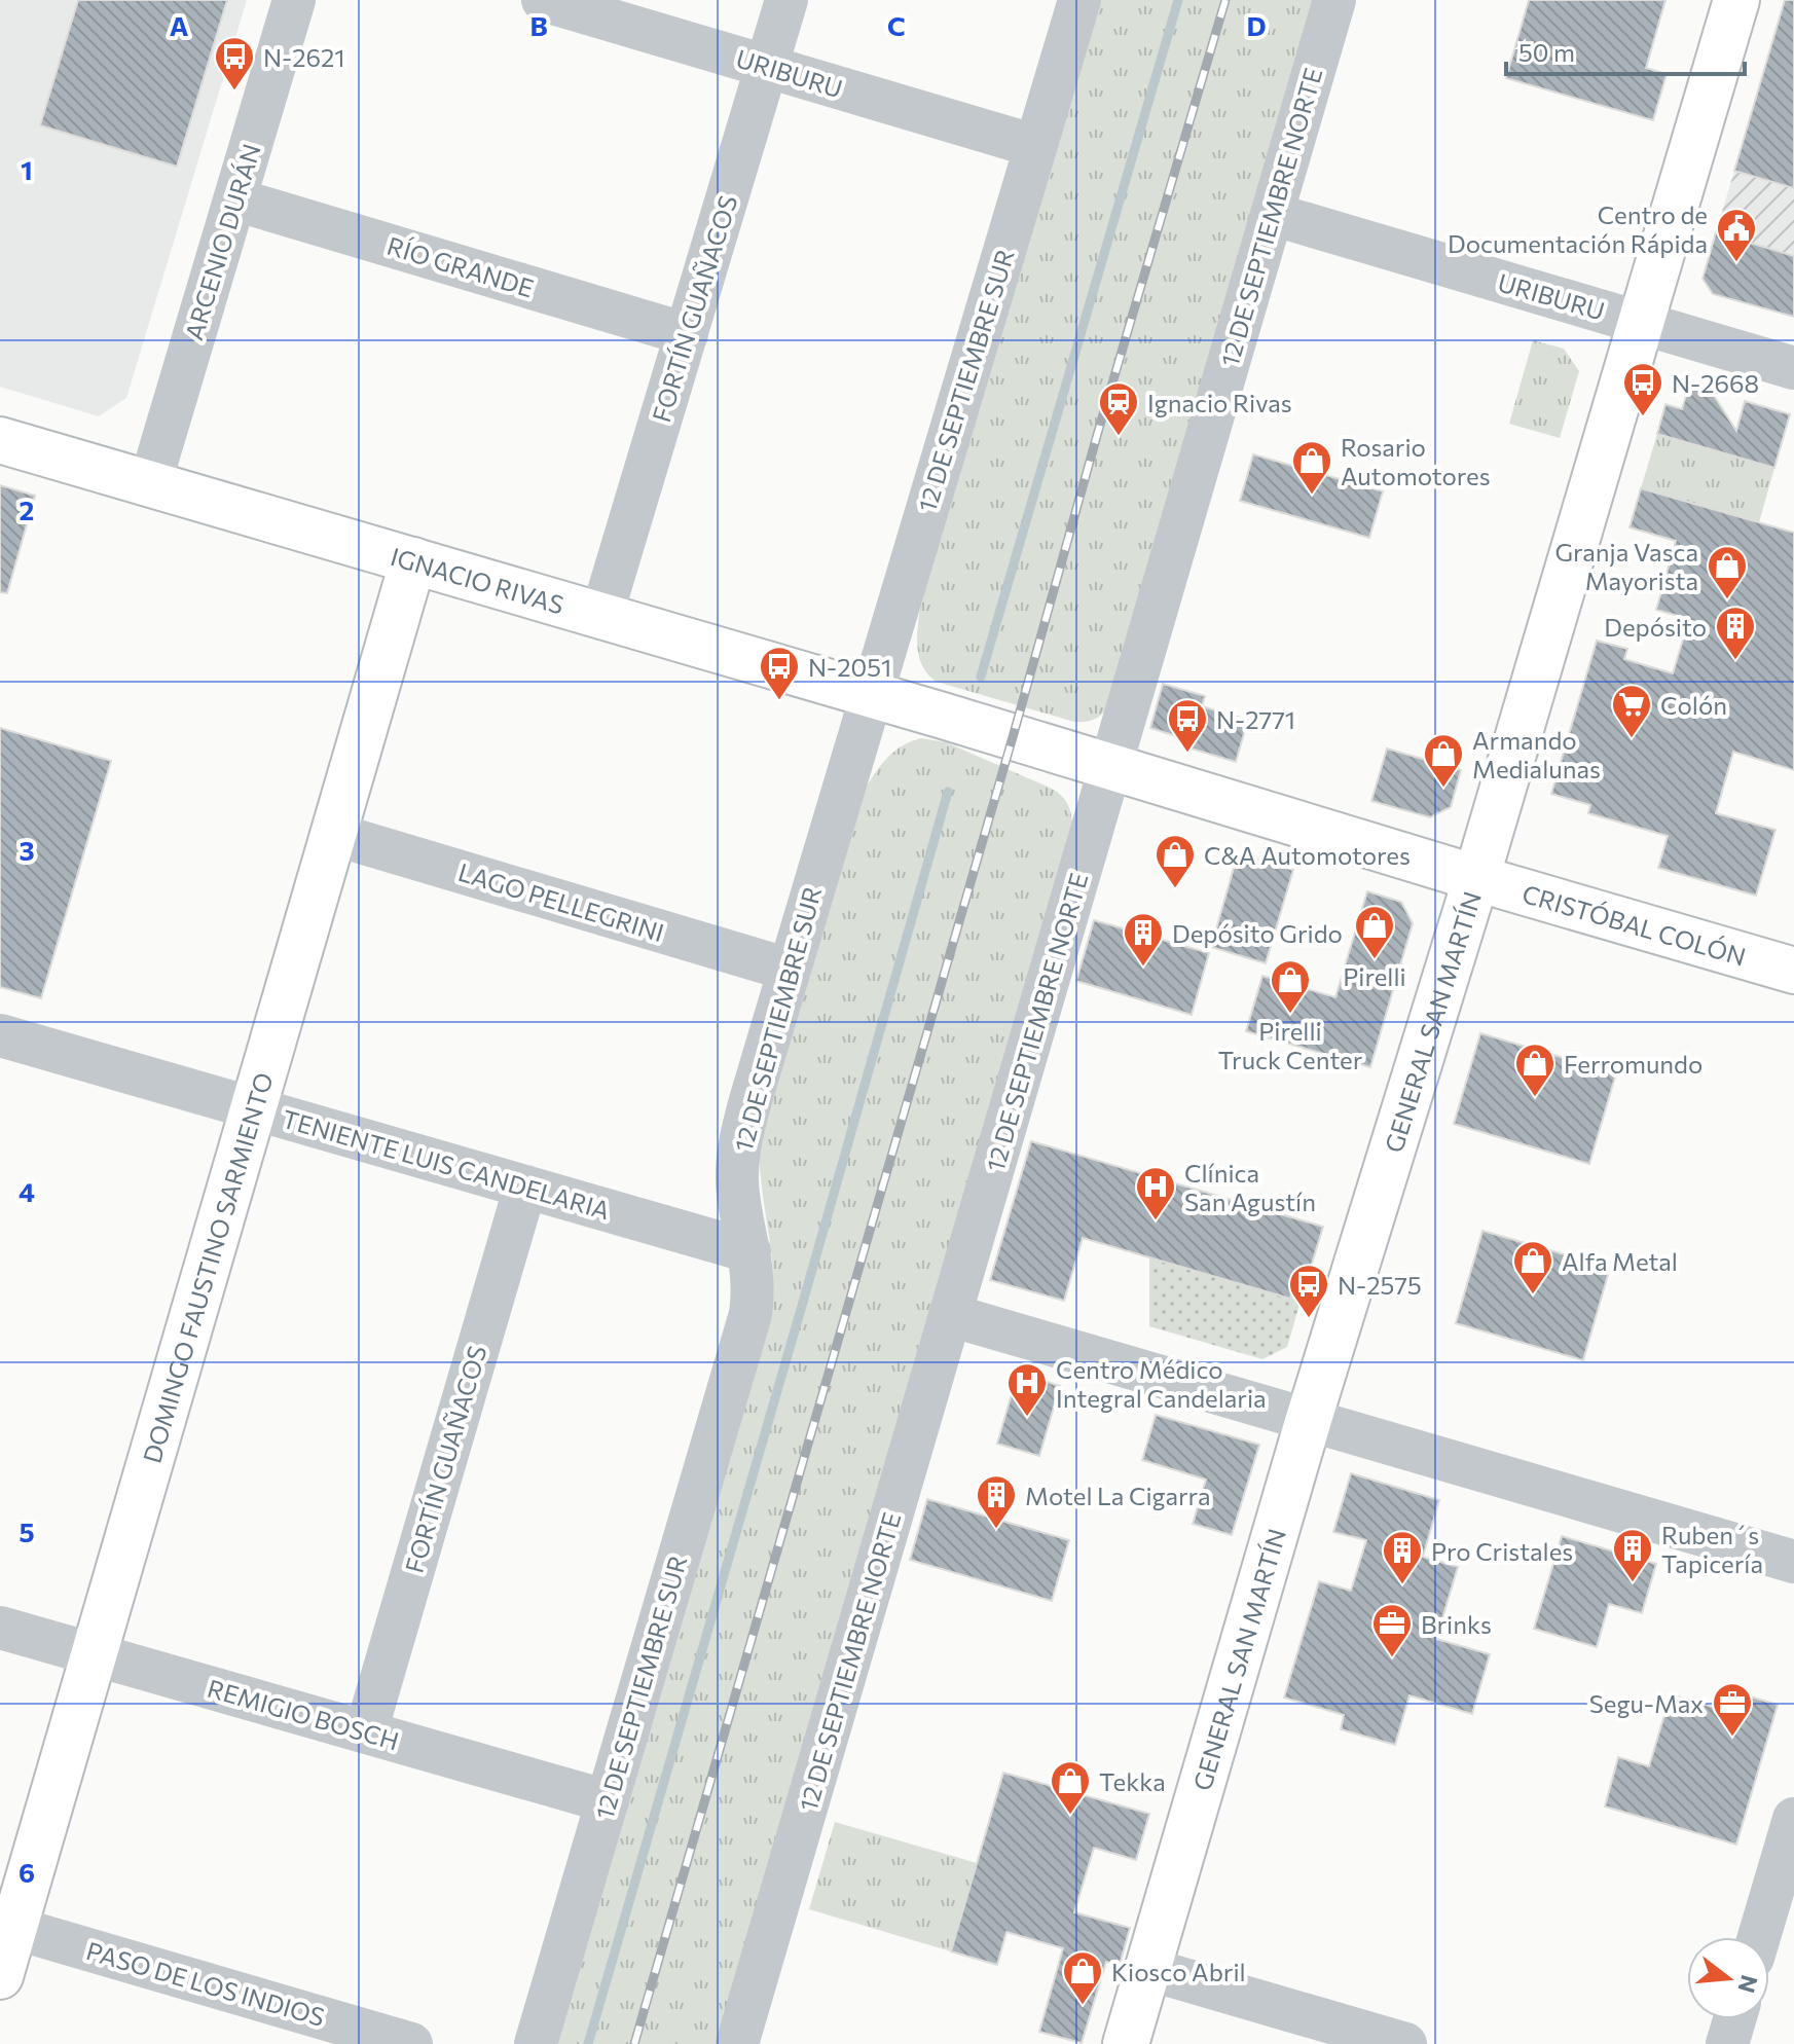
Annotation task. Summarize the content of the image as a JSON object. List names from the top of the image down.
{
  "streets": {
    "main road": [
      "IGNACIO RIVAS",
      "CRISTÓBAL COLÓN",
      "GENERAL SAN MARTÍN",
      "DOMINGO FAUSTINO SARMIENTO"
    ],
    "street": [
      "URIBURU",
      "12 DE SEPTIEMBRE NORTE",
      "ARCENIO DURÁN",
      "RÍO GRANDE",
      "FORTÍN GUAÑACOS",
      "12 DE SEPTIEMBRE SUR",
      "LAGO PELLEGRINI",
      "TENIENTE LUIS CANDELARIA",
      "REMIGIO BOSCH",
      "PASO DE LOS INDIOS"
    ]
  },
  "crossings": [
    ["URIBURU", "12 DE SEPTIEMBRE NORTE"],
    ["URIBURU", "FORTÍN GUAÑACOS"],
    ["URIBURU", "12 DE SEPTIEMBRE SUR"],
    ["URIBURU", "GENERAL SAN MARTÍN"],
    ["12 DE SEPTIEMBRE NORTE", "IGNACIO RIVAS"],
    ["ARCENIO DURÁN", "RÍO GRANDE"],
    ["ARCENIO DURÁN", "IGNACIO RIVAS"],
    ["RÍO GRANDE", "FORTÍN GUAÑACOS"],
    ["FORTÍN GUAÑACOS", "IGNACIO RIVAS"],
    ["FORTÍN GUAÑACOS", "TENIENTE LUIS CANDELARIA"],
    ["FORTÍN GUAÑACOS", "REMIGIO BOSCH"],
    ["12 DE SEPTIEMBRE SUR", "IGNACIO RIVAS"],
    ["12 DE SEPTIEMBRE SUR", "LAGO PELLEGRINI"],
    ["12 DE SEPTIEMBRE SUR", "TENIENTE LUIS CANDELARIA"],
    ["12 DE SEPTIEMBRE SUR", "REMIGIO BOSCH"],
    ["IGNACIO RIVAS", "CRISTÓBAL COLÓN"],
    ["IGNACIO RIVAS", "GENERAL SAN MARTÍN"],
    ["IGNACIO RIVAS", "DOMINGO FAUSTINO SARMIENTO"],
    ["LAGO PELLEGRINI", "DOMINGO FAUSTINO SARMIENTO"],
    ["CRISTÓBAL COLÓN", "GENERAL SAN MARTÍN"],
    ["TENIENTE LUIS CANDELARIA", "DOMINGO FAUSTINO SARMIENTO"],
    ["DOMINGO FAUSTINO SARMIENTO", "REMIGIO BOSCH"],
    ["DOMINGO FAUSTINO SARMIENTO", "PASO DE LOS INDIOS"]
  ],
  "places": {
    "bus stop": [
      "N-2621",
      "N-2668",
      "N-2051",
      "N-2771",
      "N-2575"
    ],
    "public building": ["Centro de Documentación Rápida"],
    "station": ["Ignacio Rivas"],
    "shop": [
      "Rosario Automotores",
      "Granja Vasca Mayorista",
      "Armando Medialunas",
      "C&A Automotores",
      "Pirelli",
      "Pirelli Truck Center",
      "Ferromundo",
      "Alfa Metal",
      "Tekka",
      "Kiosco Abril"
    ],
    "building": [
      "Depósito",
      "Depósito Grido",
      "Motel La Cigarra",
      "Ruben´s Tapicería",
      "Pro Cristales"
    ],
    "supermarket": ["Colón"],
    "hospital": ["Clínica San Agustín", "Centro Médico Integral Candelaria"],
    "office": ["Brinks", "Segu-Max"]
  },
  "scale_bar": "50 m",
  "north": "right",
  "grid": {
    "columns": [
      "A",
      "B",
      "C",
      "D"
    ],
    "rows": [
      "1",
      "2",
      "3",
      "4",
      "5",
      "6"
    ]
  }
}
